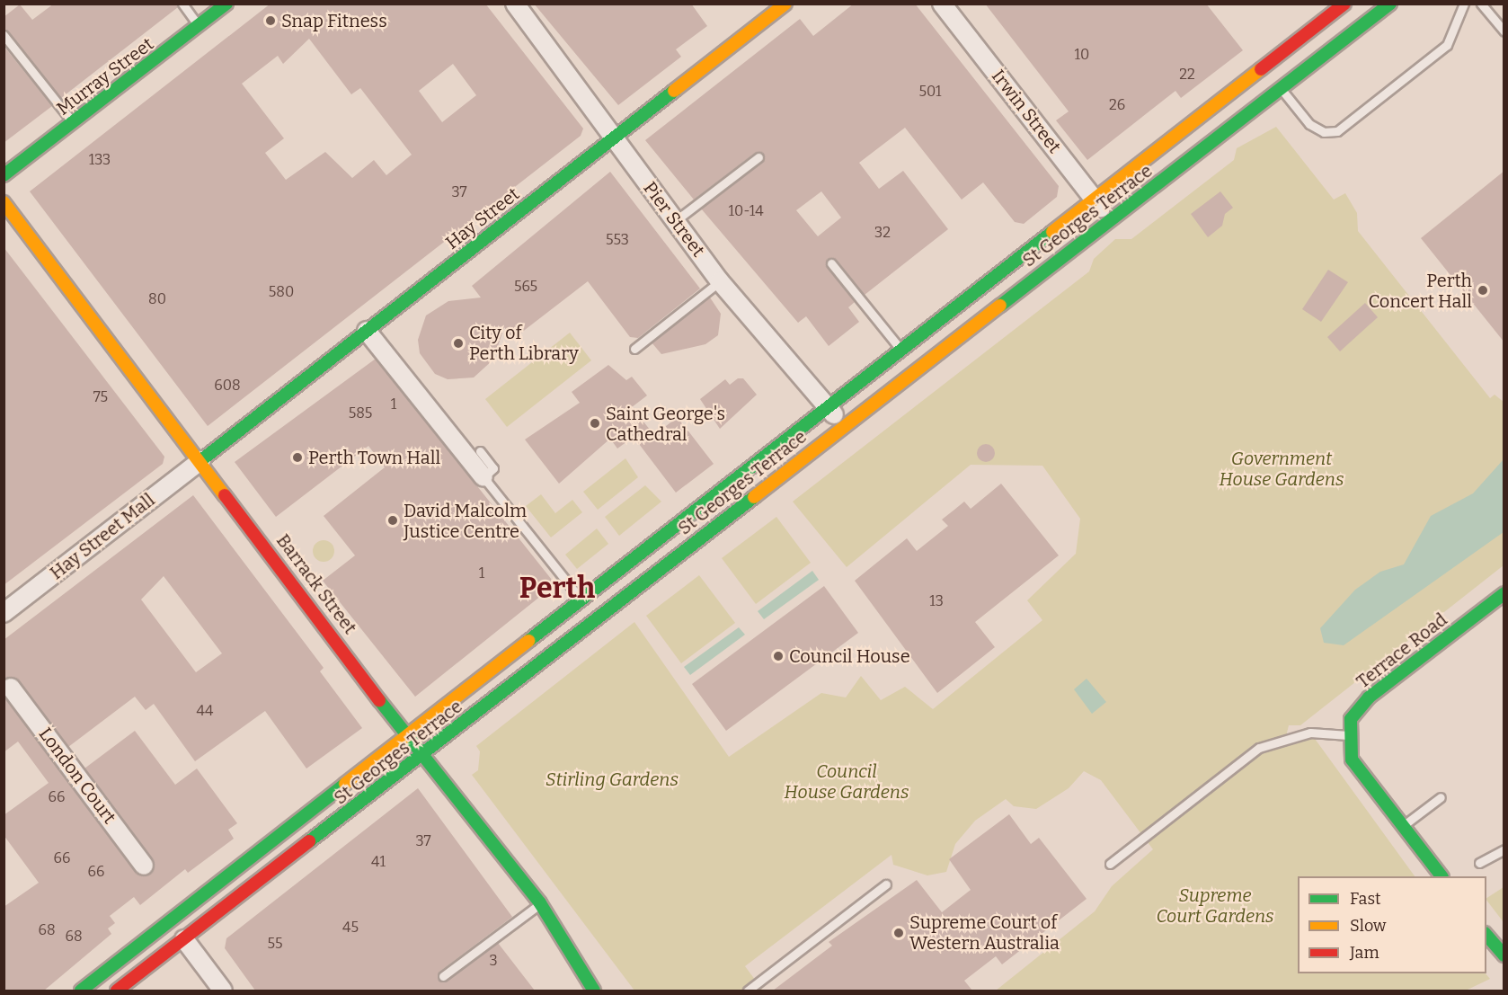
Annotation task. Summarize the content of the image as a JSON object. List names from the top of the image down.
{
  "streets": {
    "main road": [
      "Murray Street",
      "St Georges Terrace",
      "Hay Street",
      "Barrack Street",
      "Terrace Road"
    ],
    "street": [
      "Irwin Street",
      "Pier Street",
      "Hay Street Mall",
      "London Court"
    ]
  },
  "crossings": [
    ["Irwin Street", "St Georges Terrace"],
    ["St Georges Terrace", "Pier Street"],
    ["St Georges Terrace", "Barrack Street"],
    ["Hay Street", "Pier Street"],
    ["Hay Street", "Hay Street Mall"],
    ["Hay Street", "Barrack Street"],
    ["Hay Street Mall", "Barrack Street"]
  ],
  "districts": ["Perth"],
  "parks": [
    "Government House Gardens",
    "Council House Gardens",
    "Stirling Gardens",
    "Supreme Court Gardens"
  ],
  "places": [
    "Snap Fitness",
    "Perth Concert Hall",
    "City of Perth Library",
    "Saint George's Cathedral",
    "Perth Town Hall",
    "David Malcolm Justice Centre",
    "Council House",
    "Supreme Court of Western Australia"
  ],
  "house_numbers": [
    "10",
    "22",
    "501",
    "26",
    "133",
    "37",
    "10-14",
    "32",
    "553",
    "565",
    "580",
    "80",
    "608",
    "75",
    "1",
    "585",
    "1",
    "13",
    "44",
    "66",
    "37",
    "66",
    "41",
    "66",
    "45",
    "68",
    "68",
    "55",
    "3"
  ],
  "legend": ["Fast", "Slow", "Jam"]
}
